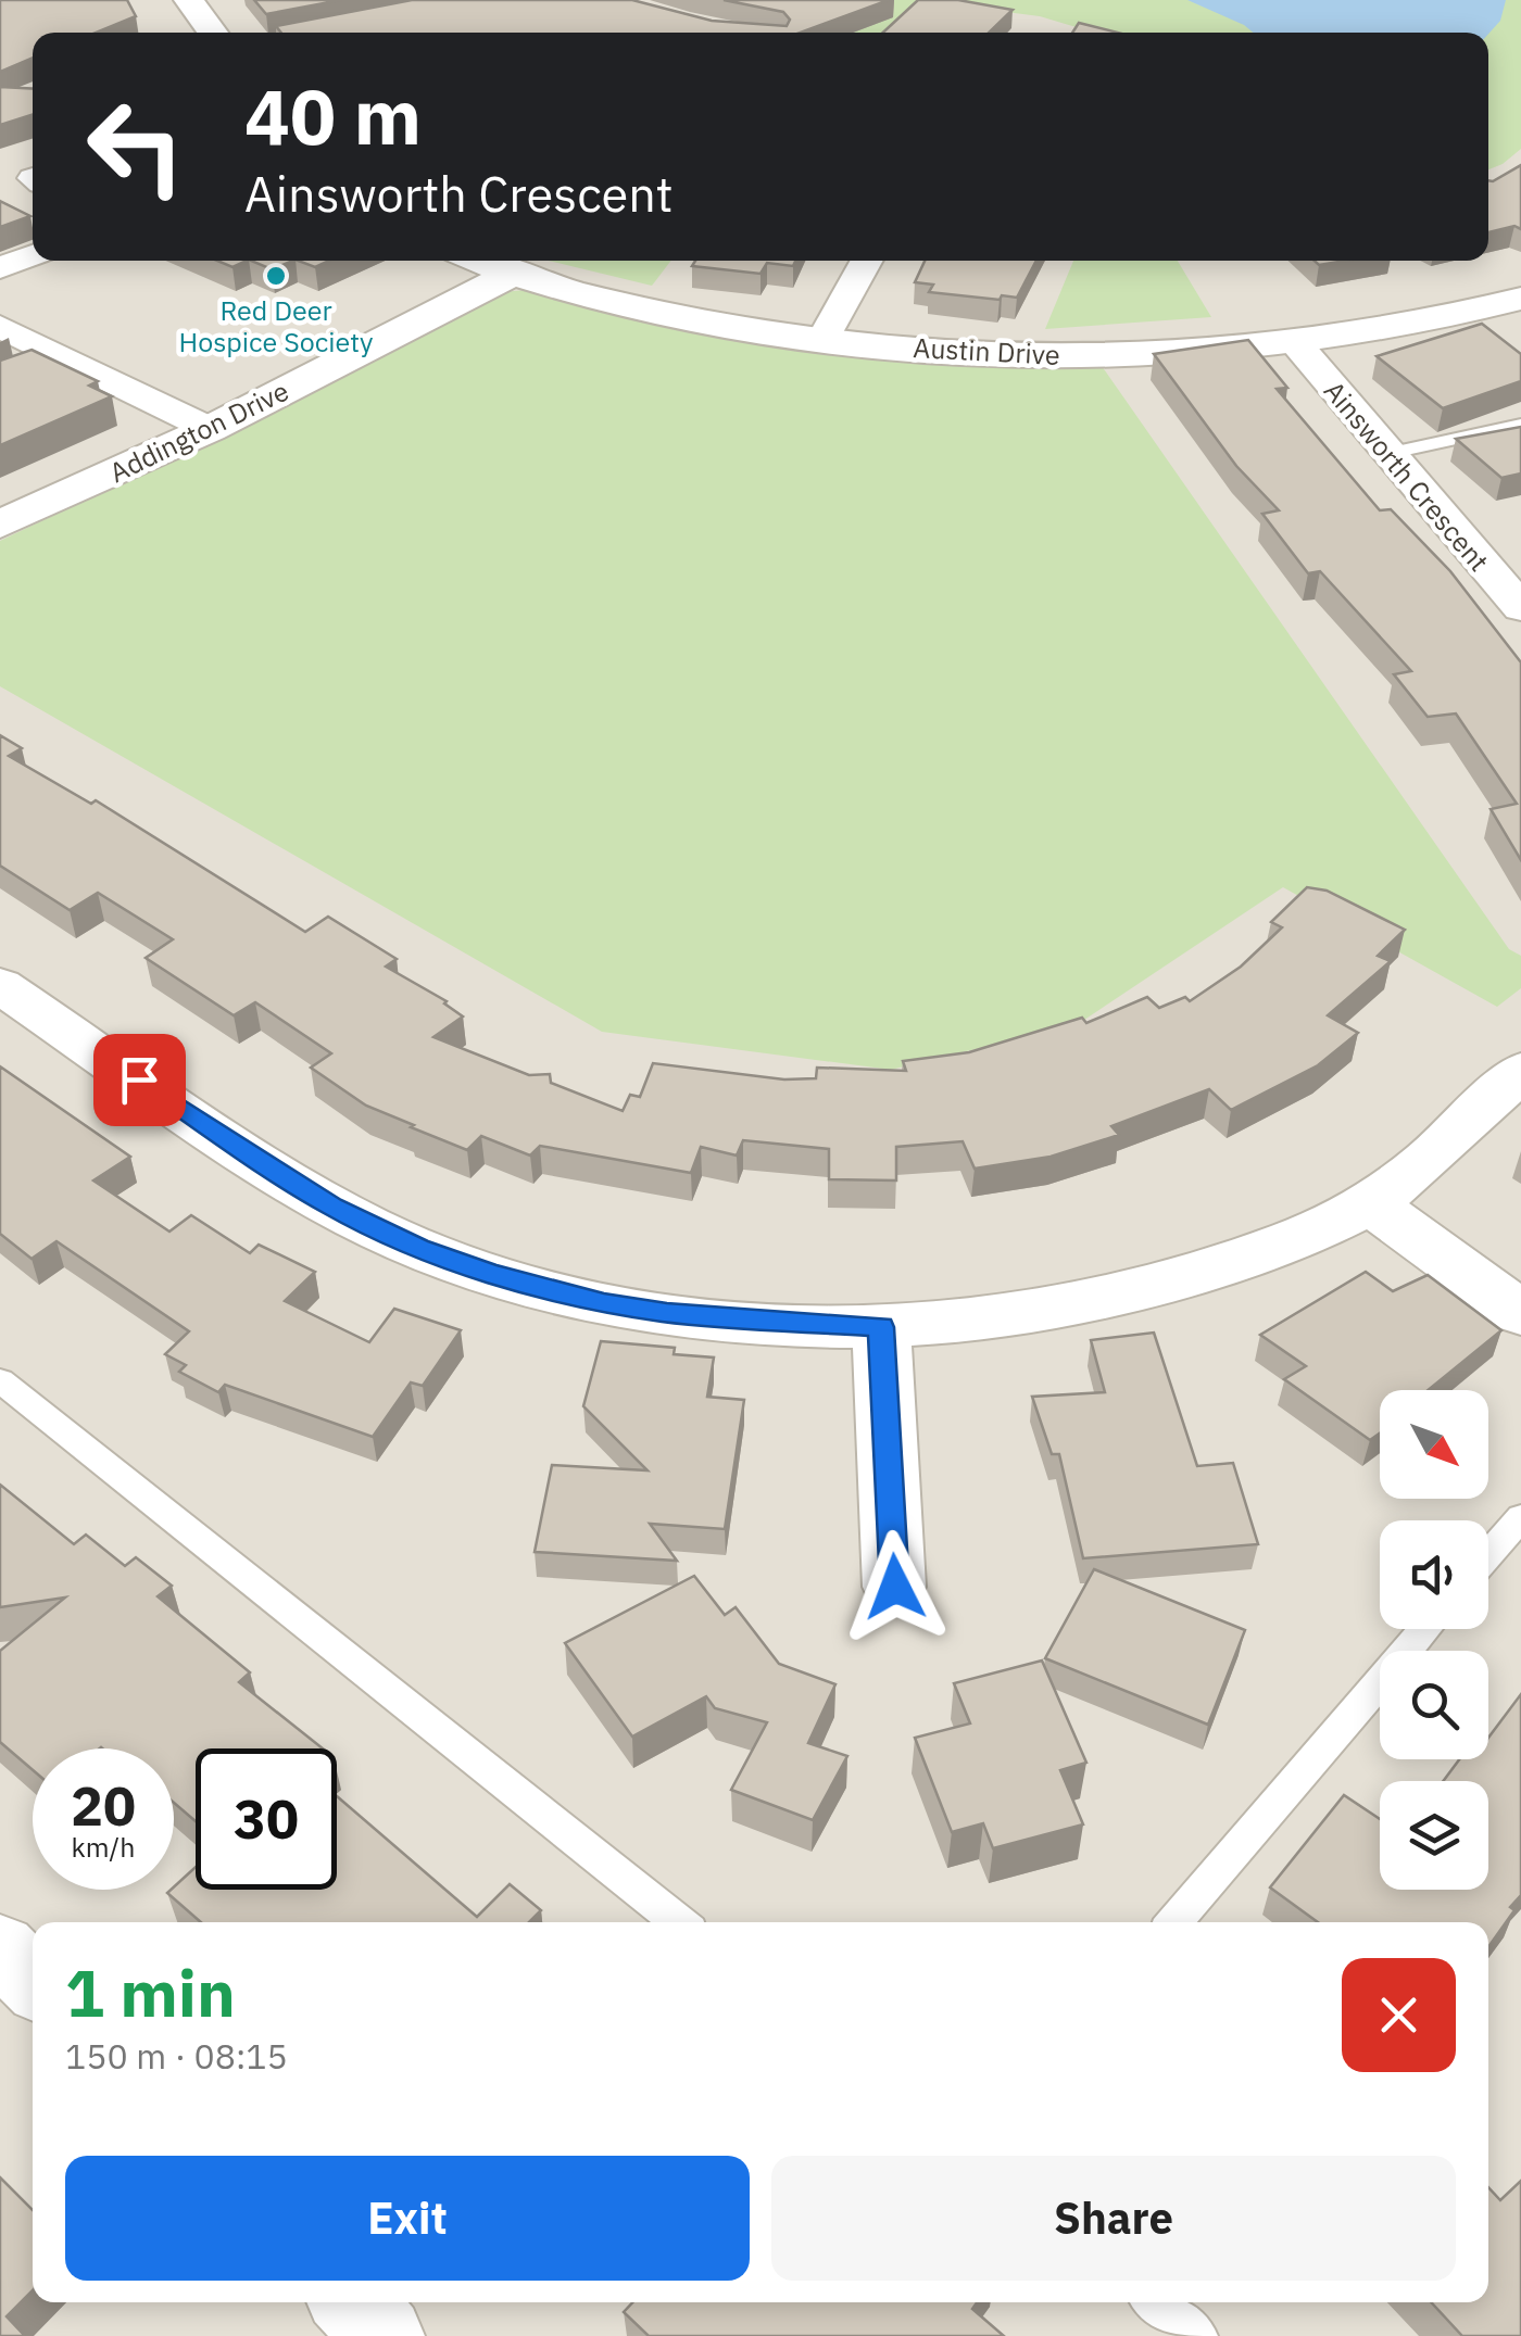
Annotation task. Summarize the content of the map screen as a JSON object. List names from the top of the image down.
{
  "streets": {
    "street": ["Austin Drive", "Addington Drive", "Ainsworth Crescent"]
  },
  "crossings": [
    ["Austin Drive", "Addington Drive"],
    ["Austin Drive", "Ainsworth Crescent"]
  ],
  "places": ["Red Deer Hospice Society"],
  "north": "bottom right",
  "page": {
    "turn": ["40 m", "Ainsworth Crescent"],
    "speed": "20 km/h",
    "limit": "30",
    "heading": ["1 min", "150 m · 08:15"],
    "buttons": ["Exit", "Share"]
  }
}
